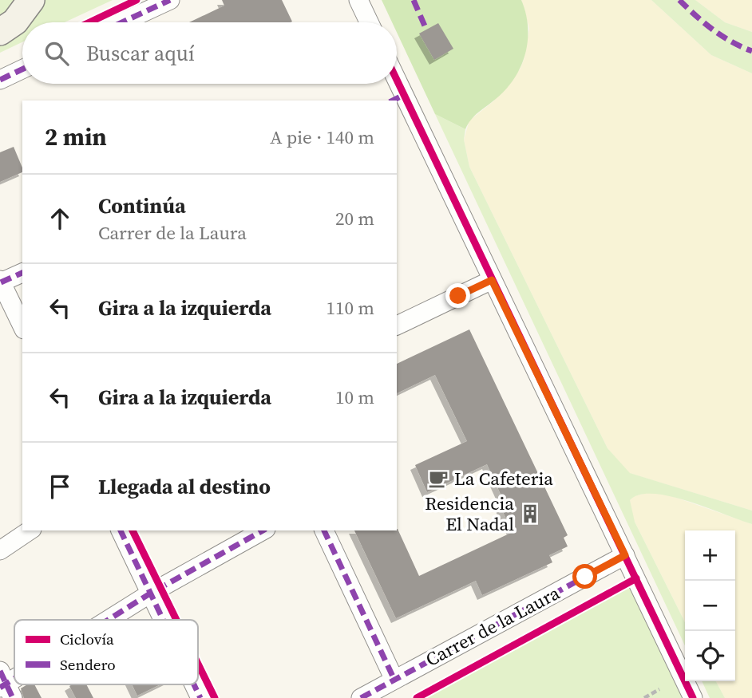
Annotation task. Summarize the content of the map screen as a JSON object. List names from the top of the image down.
{
  "streets": {
    "street": ["Carrer de la Laura"]
  },
  "places": {
    "cafe": ["La Cafeteria"],
    "building": ["Residencia El Nadal"]
  },
  "legend": ["Ciclovía", "Sendero"],
  "page": {
    "search": "Buscar aquí",
    "heading": ["2 min", "A pie · 140 m"],
    "list": [
      ["Continúa", "Carrer de la Laura", "20 m"],
      ["Gira a la izquierda", "110 m"],
      ["Gira a la izquierda", "10 m"],
      "Llegada al destino"
    ],
    "map_buttons": ["+", "−"]
  }
}
